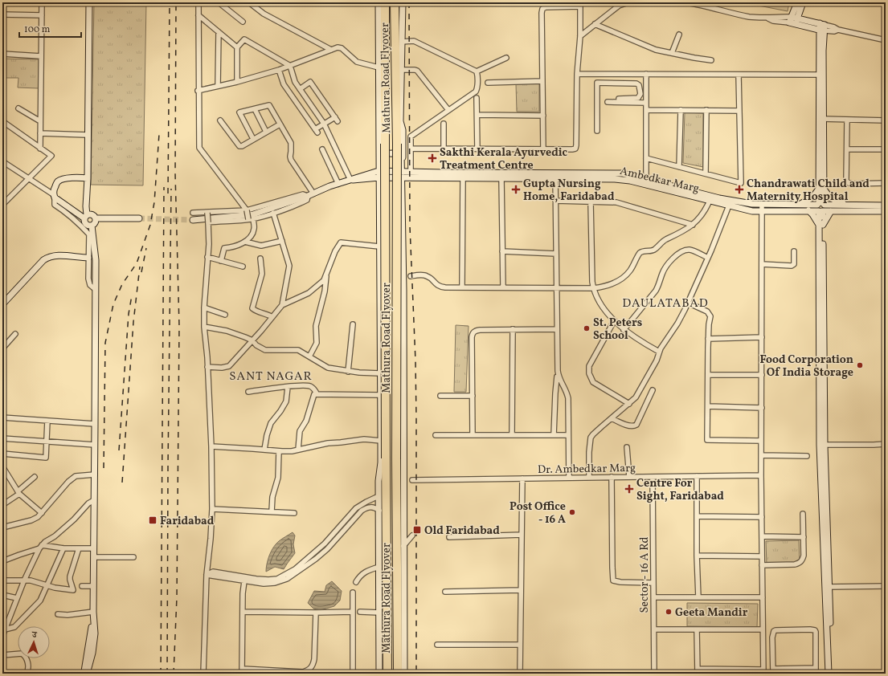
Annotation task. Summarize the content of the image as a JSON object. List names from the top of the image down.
{
  "streets": {
    "highway": ["Mathura Road Flyover"],
    "street": ["Ambedkar Marg", "Dr. Ambedkar Marg", "Sector - 16 A Rd"]
  },
  "crossings": [
    ["Dr. Ambedkar Marg", "Sector - 16 A Rd"]
  ],
  "districts": ["DAULATABAD", "SANT NAGAR"],
  "places": {
    "health": [
      "Sakthi Kerala Ayurvedic Treatment Centre",
      "Gupta Nursing Home, Faridabad",
      "Chandrawati Child and Maternity Hospital",
      "Centre For Sight, Faridabad"
    ],
    "other": [
      "St. Peters School",
      "Food Corporation Of India Storage",
      "Post Office - 16 A",
      "Geeta Mandir"
    ],
    "transit": ["Faridabad", "Old Faridabad"]
  },
  "scale_bar": "100 m",
  "north": "top"
}
